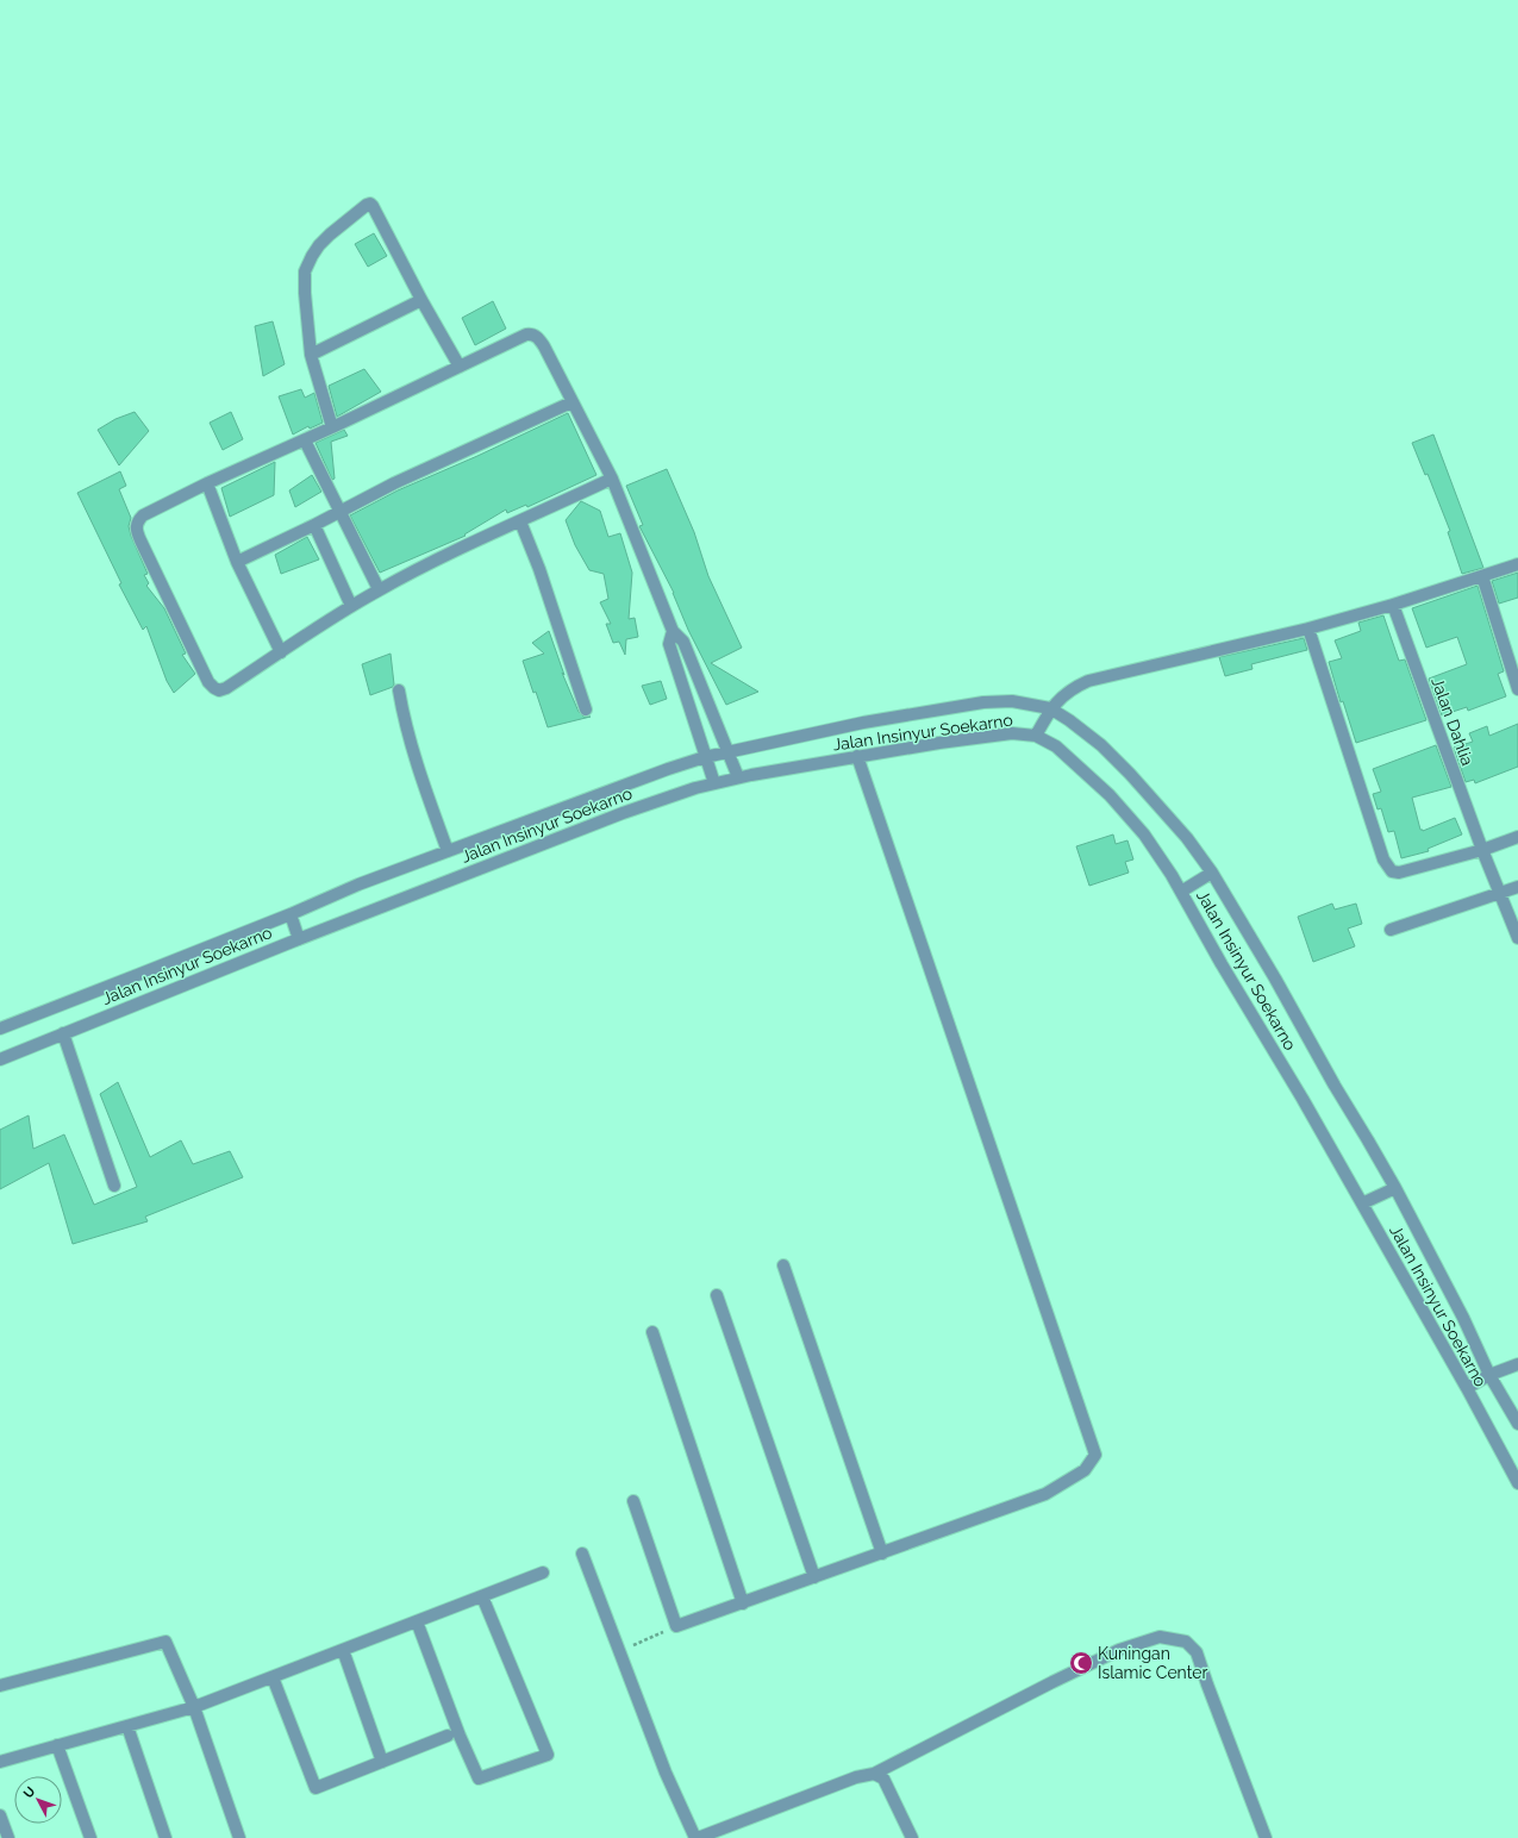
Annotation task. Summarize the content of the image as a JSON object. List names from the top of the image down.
{
  "streets": {
    "street": ["Jalan Dahlia", "Jalan Insinyur Soekarno"]
  },
  "places": {
    "mosque": ["Kuningan Islamic Center"]
  },
  "north": "top left"
}
